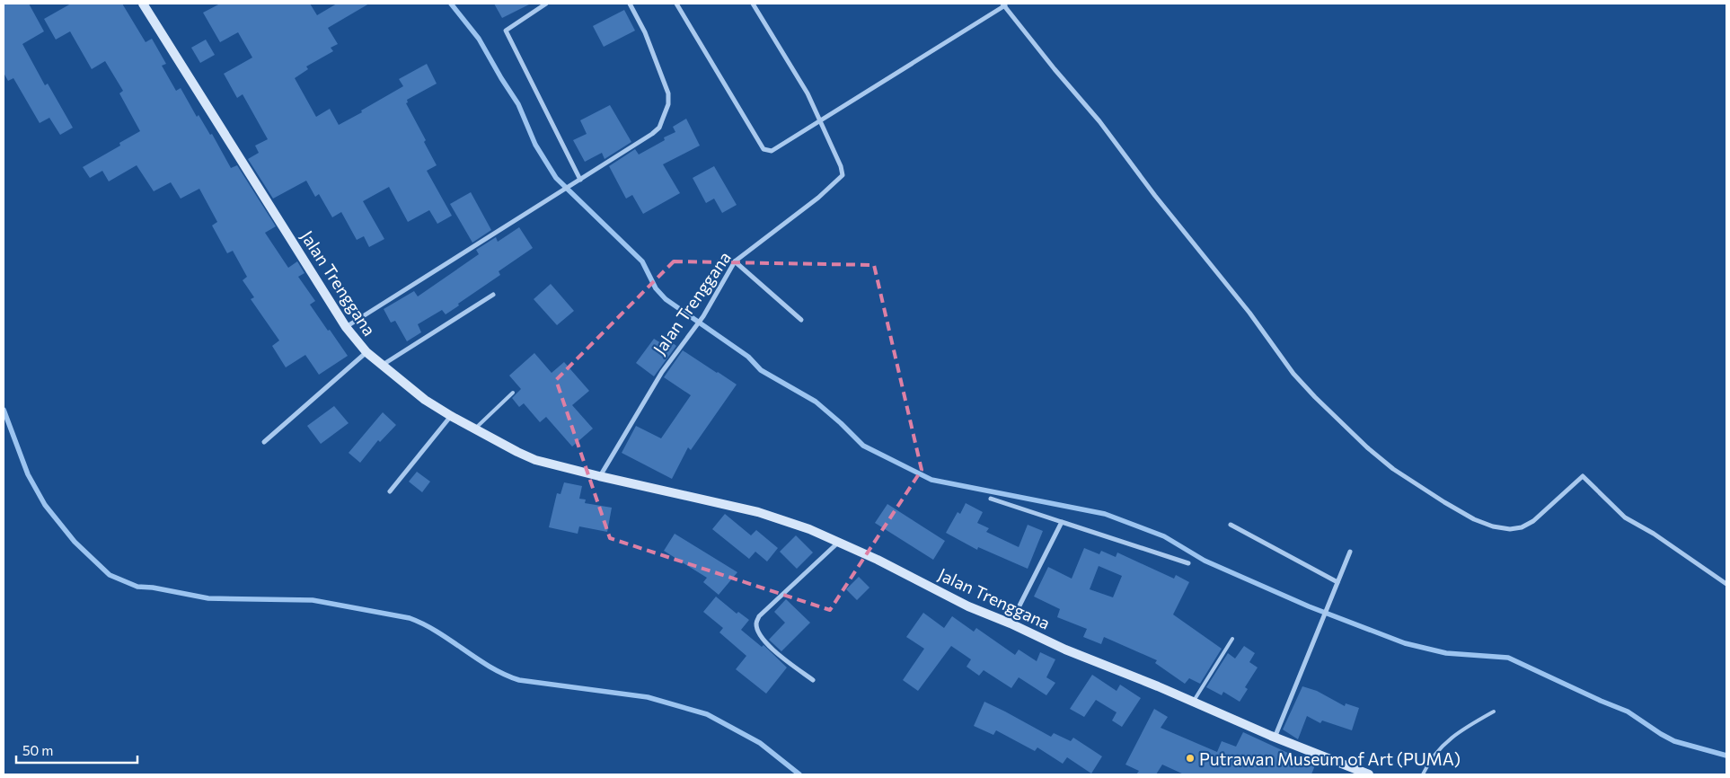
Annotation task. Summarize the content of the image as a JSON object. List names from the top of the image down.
{
  "streets": {
    "main road": ["Jalan Trenggana"]
  },
  "places": ["Putrawan Museum of Art (PUMA)"],
  "scale_bar": "50 m"
}
